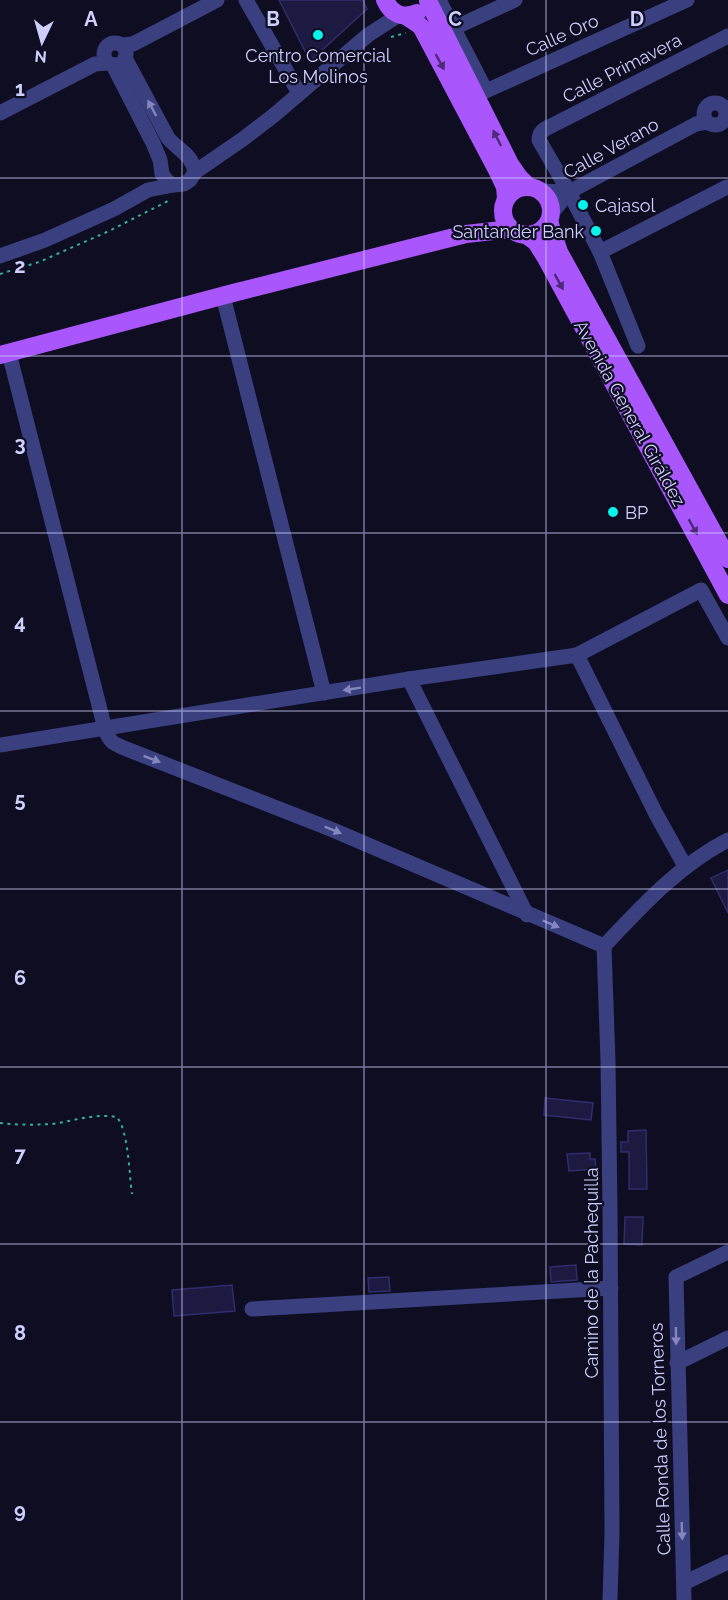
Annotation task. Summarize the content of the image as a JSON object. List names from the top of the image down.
{
  "streets": {
    "main road": ["Avenida General Giráldez"],
    "street": [
      "Calle Oro",
      "Calle Primavera",
      "Calle Verano",
      "Camino de la Pachequilla",
      "Calle Ronda de los Torneros"
    ]
  },
  "crossings": [
    ["Calle Primavera", "Calle Verano"],
    ["Calle Verano", "Avenida General Giráldez"]
  ],
  "one_way": ["Calle Ronda de los Torneros"],
  "places": [
    "Centro Comercial Los Molinos",
    "Cajasol",
    "Santander Bank",
    "BP"
  ],
  "north": "bottom",
  "grid": {
    "columns": [
      "A",
      "B",
      "C",
      "D"
    ],
    "rows": [
      "1",
      "2",
      "3",
      "4",
      "5",
      "6",
      "7",
      "8",
      "9"
    ]
  }
}
